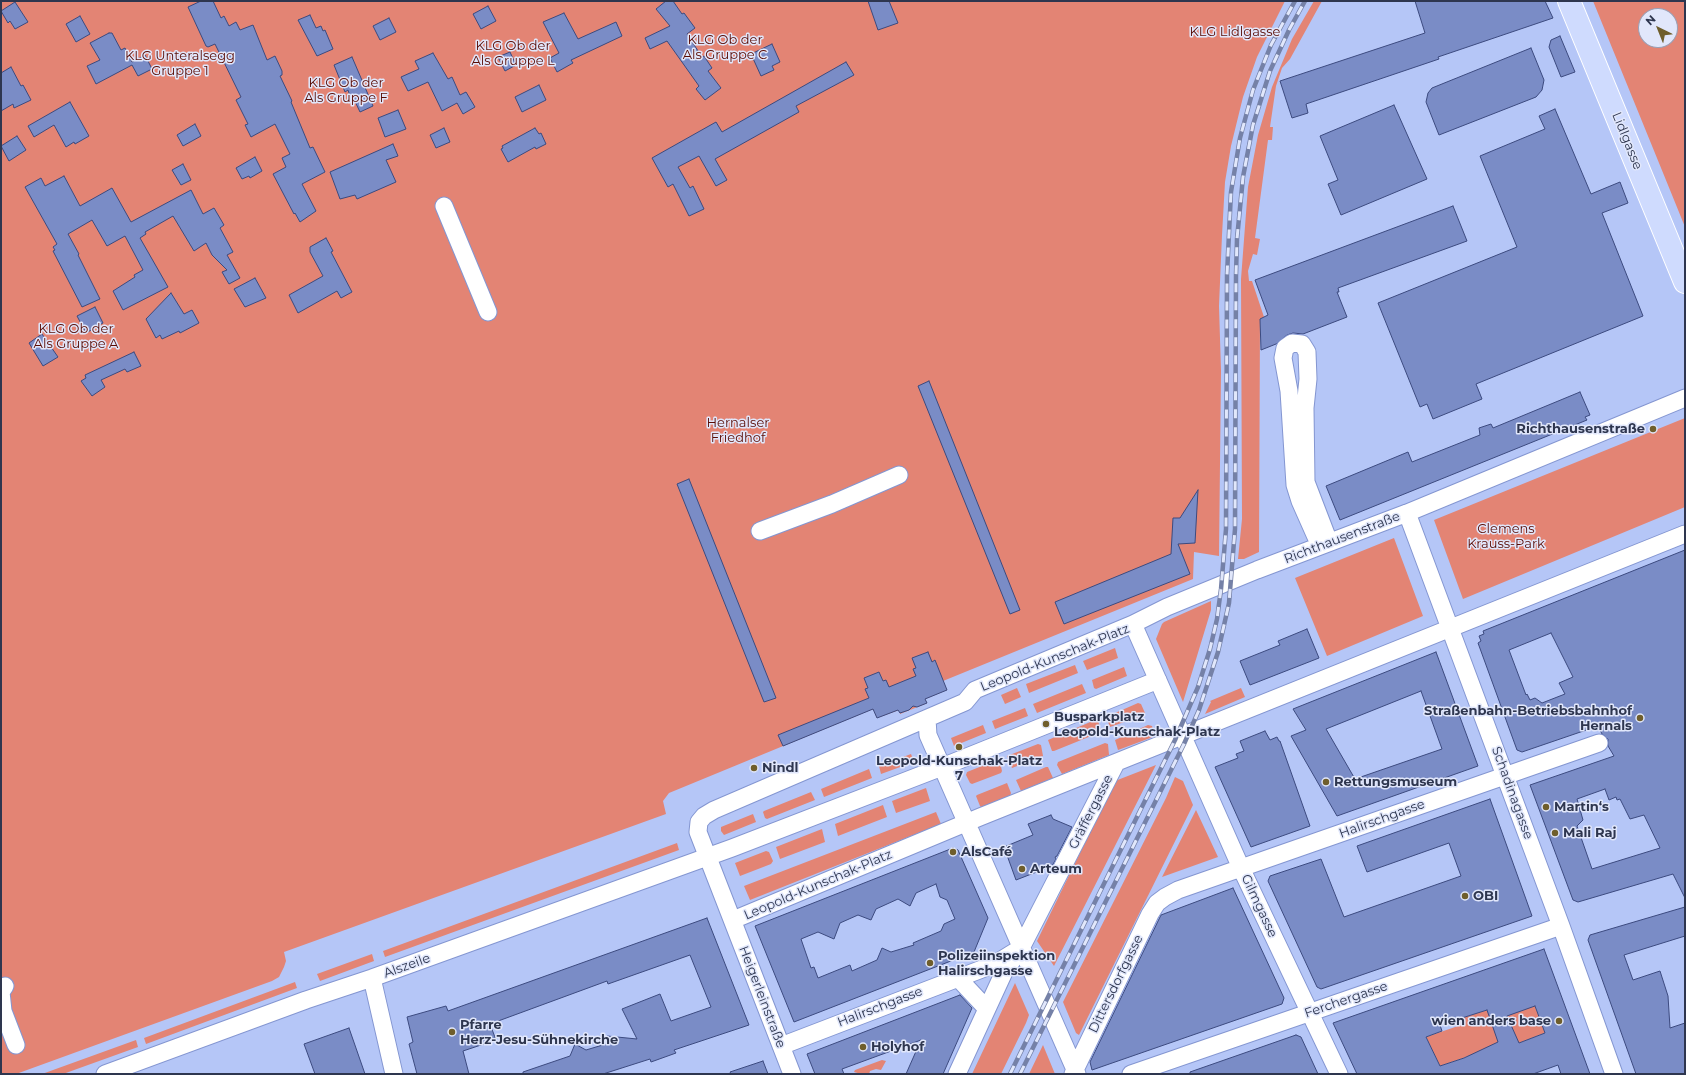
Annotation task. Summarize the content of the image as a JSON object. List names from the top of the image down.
{
  "streets": {
    "main road": ["Lidlgasse"],
    "street": [
      "Richthausenstraße",
      "Leopold-Kunschak-Platz",
      "Schadinagasse",
      "Gräffergasse",
      "Halirschgasse",
      "Gilmgasse",
      "Alszeile",
      "Dittersdorfgasse",
      "Heigerleinstraße",
      "Ferchergasse"
    ]
  },
  "crossings": [
    ["Richthausenstraße", "Leopold-Kunschak-Platz"],
    ["Richthausenstraße", "Schadinagasse"],
    ["Leopold-Kunschak-Platz", "Gräffergasse"],
    ["Leopold-Kunschak-Platz", "Gilmgasse"],
    ["Leopold-Kunschak-Platz", "Alszeile"],
    ["Leopold-Kunschak-Platz", "Heigerleinstraße"],
    ["Schadinagasse", "Halirschgasse"],
    ["Schadinagasse", "Ferchergasse"],
    ["Gräffergasse", "Halirschgasse"],
    ["Halirschgasse", "Gilmgasse"],
    ["Halirschgasse", "Dittersdorfgasse"],
    ["Halirschgasse", "Heigerleinstraße"],
    ["Gilmgasse", "Ferchergasse"]
  ],
  "parks": [
    "KLG Lidlgasse",
    "KLG Ob der Als Gruppe C",
    "KLG Ob der Als Gruppe L",
    "KLG Unteralsegg Gruppe 1",
    "KLG Ob der Als Gruppe F",
    "KLG Ob der Als Gruppe A",
    "Hernalser Friedhof",
    "Clemens Krauss-Park"
  ],
  "places": [
    "Richthausenstraße",
    "Straßenbahn-Betriebsbahnhof Hernals",
    "Busparkplatz Leopold-Kunschak-Platz",
    "Leopold-Kunschak-Platz 7",
    "Nindl",
    "Rettungsmuseum",
    "Martin‘s",
    "Mali Raj",
    "AlsCafé",
    "Arteum",
    "OBI",
    "Polizeiinspektion Halirschgasse",
    "wien anders base",
    "Pfarre Herz-Jesu-Sühnekirche",
    "Holyhof"
  ],
  "north": "top left"
}
